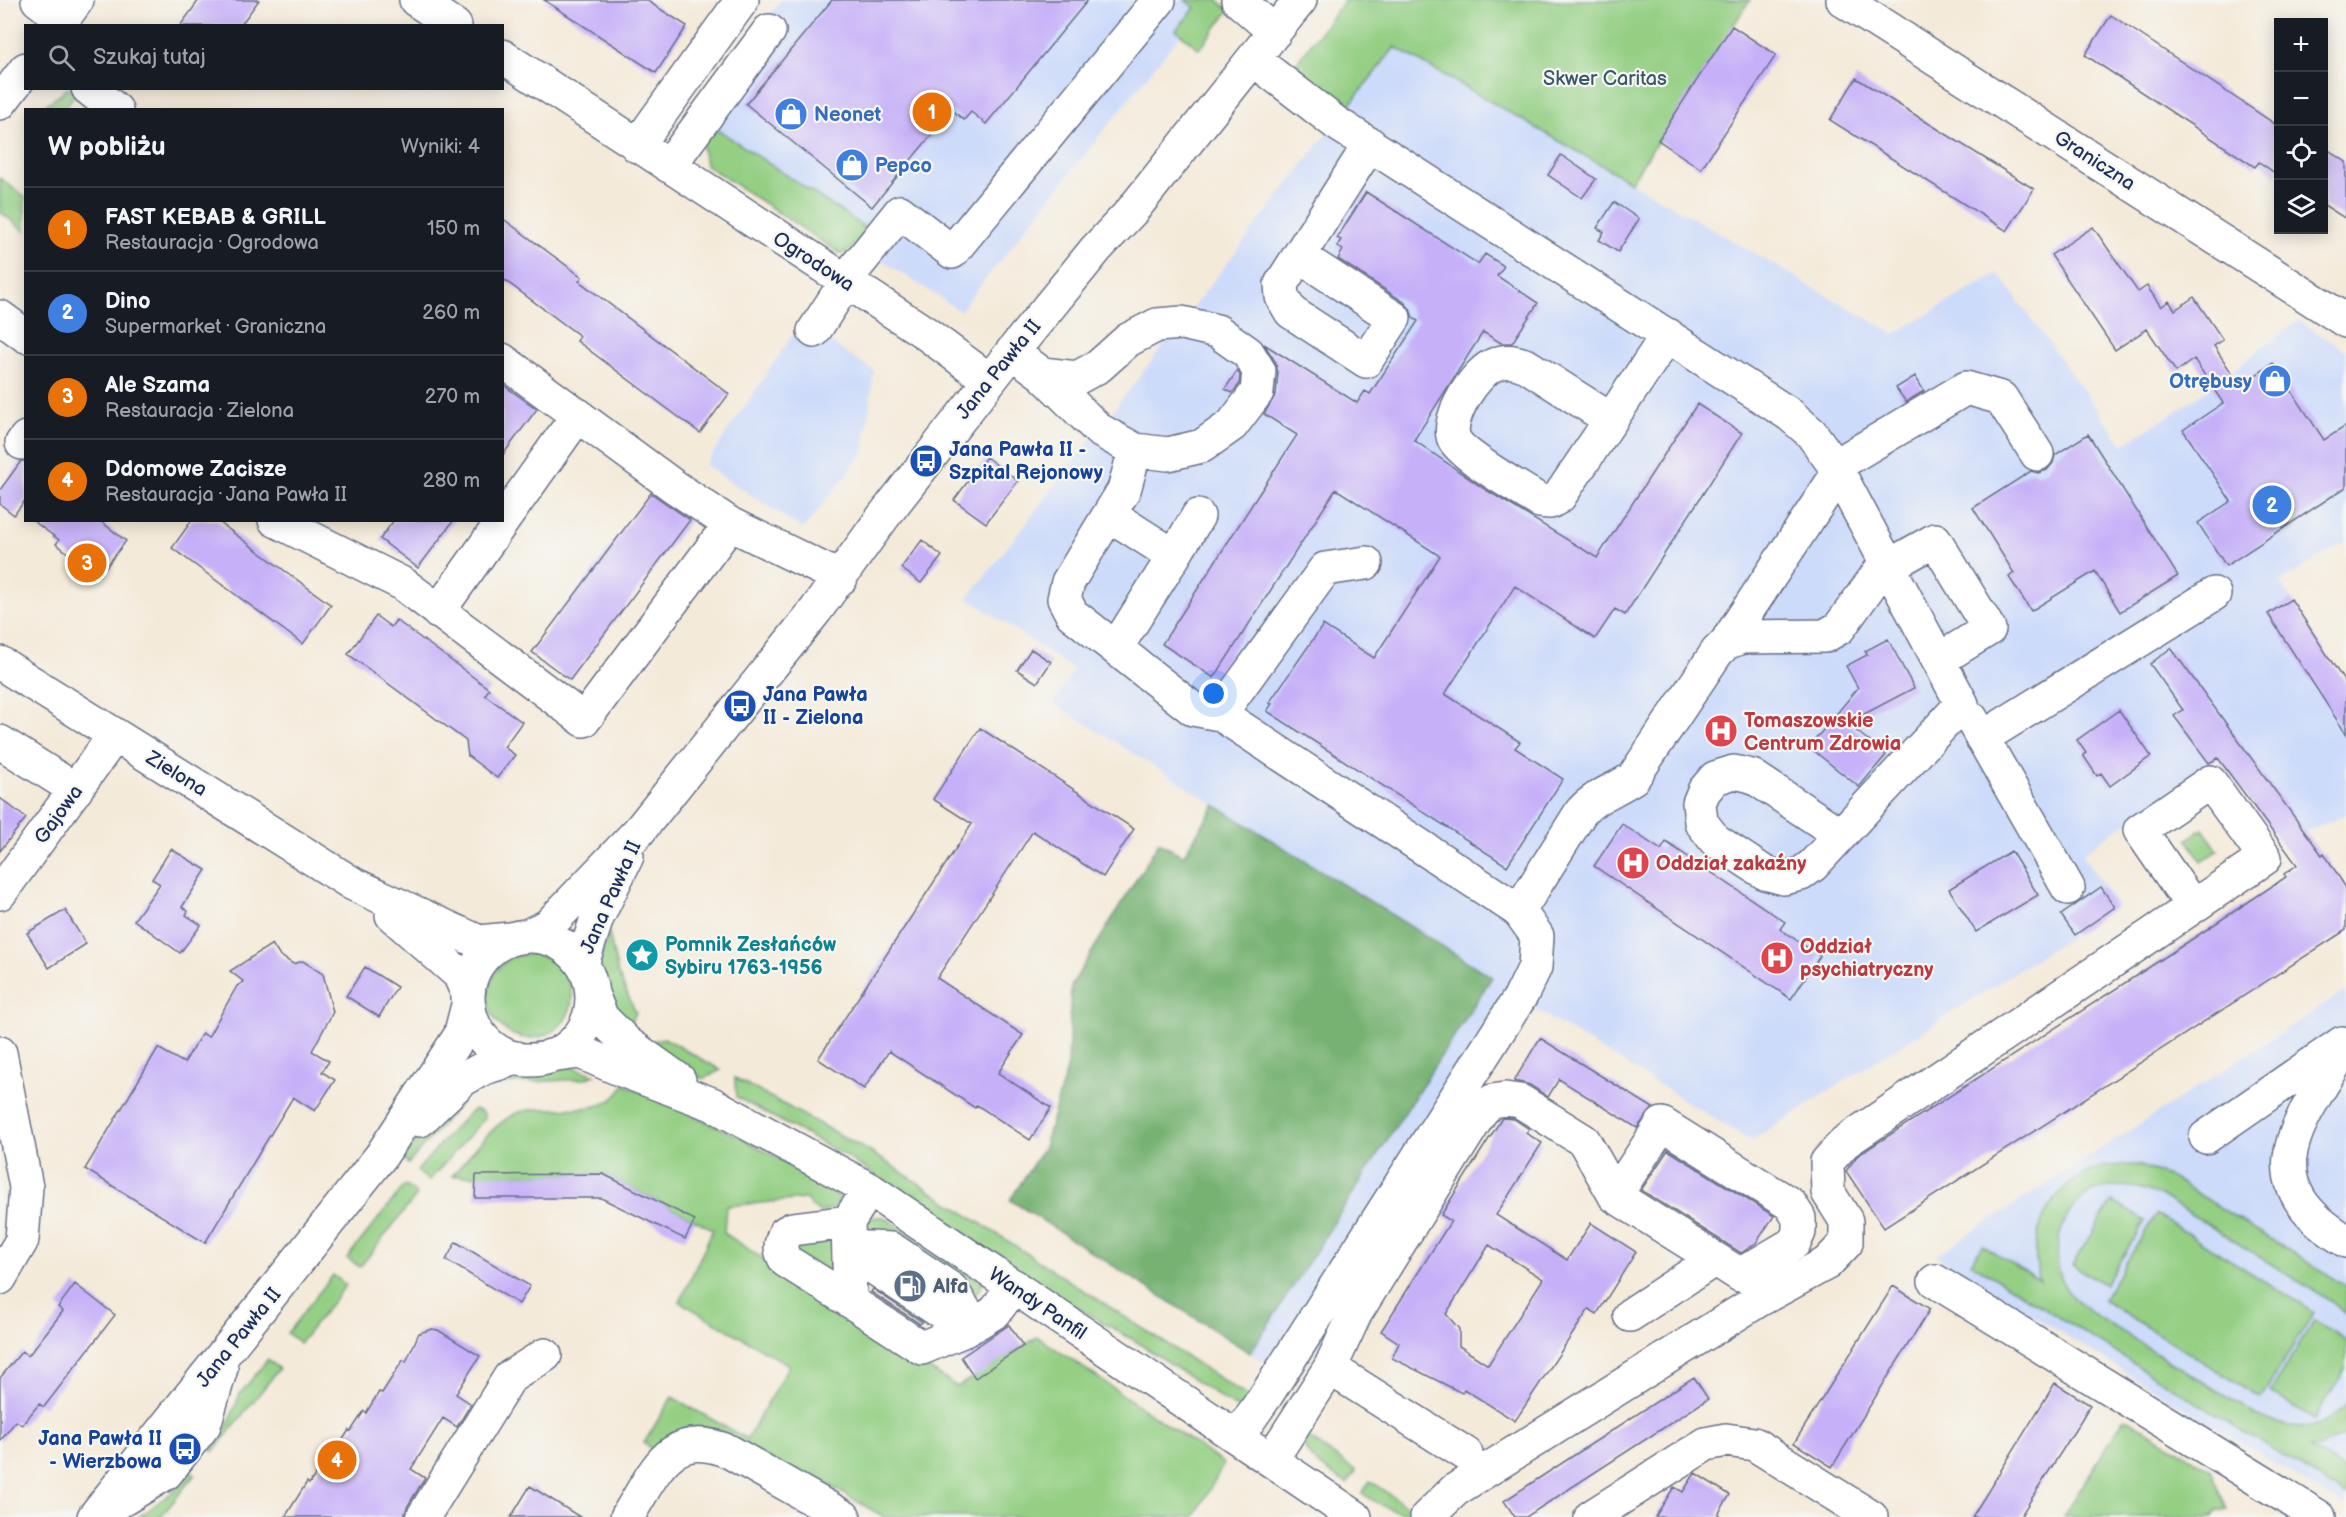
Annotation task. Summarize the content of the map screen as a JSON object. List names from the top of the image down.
{
  "streets": {
    "street": [
      "Graniczna",
      "Ogrodowa",
      "Jana Pawła II",
      "Zielona",
      "Gajowa",
      "Wandy Panfil"
    ]
  },
  "crossings": [
    ["Ogrodowa", "Jana Pawła II"],
    ["Jana Pawła II", "Zielona"],
    ["Jana Pawła II", "Wandy Panfil"],
    ["Zielona", "Gajowa"],
    ["Zielona", "Wandy Panfil"]
  ],
  "parks": ["Skwer Caritas"],
  "places": {
    "shop": ["Neonet", "Pepco", "Otrębusy"],
    "bus stop": ["Jana Pawła II - Szpital Rejonowy", "Jana Pawła II - Zielona", "Jana Pawła II - Wierzbowa"],
    "hospital": ["Tomaszowskie Centrum Zdrowia", "Oddział zakaźny", "Oddział psychiatryczny"],
    "place": ["Pomnik Zesłańców Sybiru 1763-1956"],
    "fuel station": ["Alfa"]
  },
  "page": {
    "map_buttons": ["+", "−"],
    "search": "Szukaj tutaj",
    "pins": [
      "1",
      "2",
      "3",
      "4"
    ],
    "heading": ["W pobliżu", "Wyniki: 4"],
    "list": [
      {
        "mark": "1",
        "name": "FAST KEBAB & GRILL",
        "note": "Restauracja · Ogrodowa",
        "value": "150 m"
      },
      {
        "mark": "2",
        "name": "Dino",
        "note": "Supermarket · Graniczna",
        "value": "260 m"
      },
      {
        "mark": "3",
        "name": "Ale Szama",
        "note": "Restauracja · Zielona",
        "value": "270 m"
      },
      {
        "mark": "4",
        "name": "Ddomowe Zacisze",
        "note": "Restauracja · Jana Pawła II",
        "value": "280 m"
      }
    ]
  }
}
